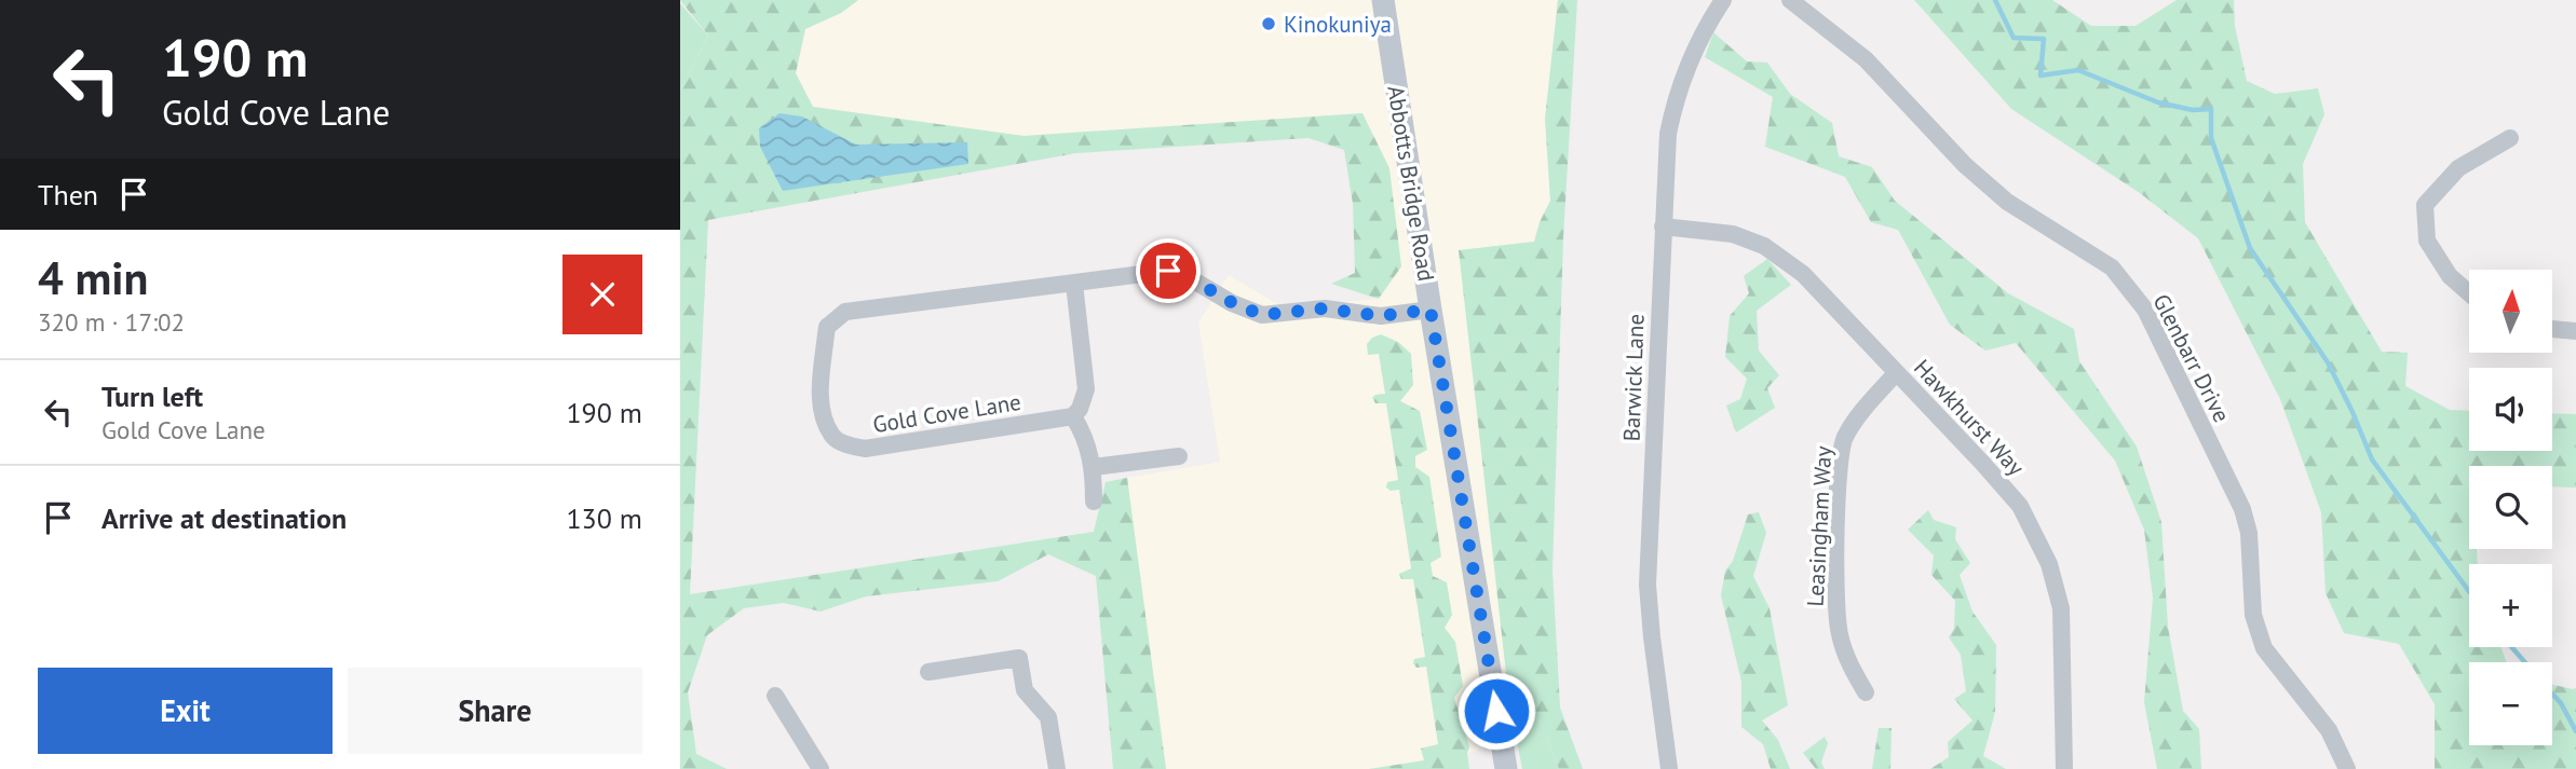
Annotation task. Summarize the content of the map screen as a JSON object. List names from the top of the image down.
{
  "streets": {
    "main road": ["Abbotts Bridge Road"],
    "street": [
      "Glenbarr Drive",
      "Barwick Lane",
      "Gold Cove Lane",
      "Hawkhurst Way",
      "Leasingham Way"
    ]
  },
  "crossings": [
    ["Abbotts Bridge Road", "Gold Cove Lane"],
    ["Barwick Lane", "Hawkhurst Way"],
    ["Hawkhurst Way", "Leasingham Way"]
  ],
  "places": ["Kinokuniya"],
  "north": "top",
  "page": {
    "turn": ["190 m", "Gold Cove Lane"],
    "then": "Then",
    "heading": ["4 min", "320 m · 17:02"],
    "map_buttons": ["+", "−"],
    "list": [
      {
        "name": "Turn left",
        "note": "Gold Cove Lane",
        "value": "190 m"
      },
      {
        "name": "Arrive at destination",
        "value": "130 m"
      }
    ],
    "buttons": ["Exit", "Share"]
  }
}
